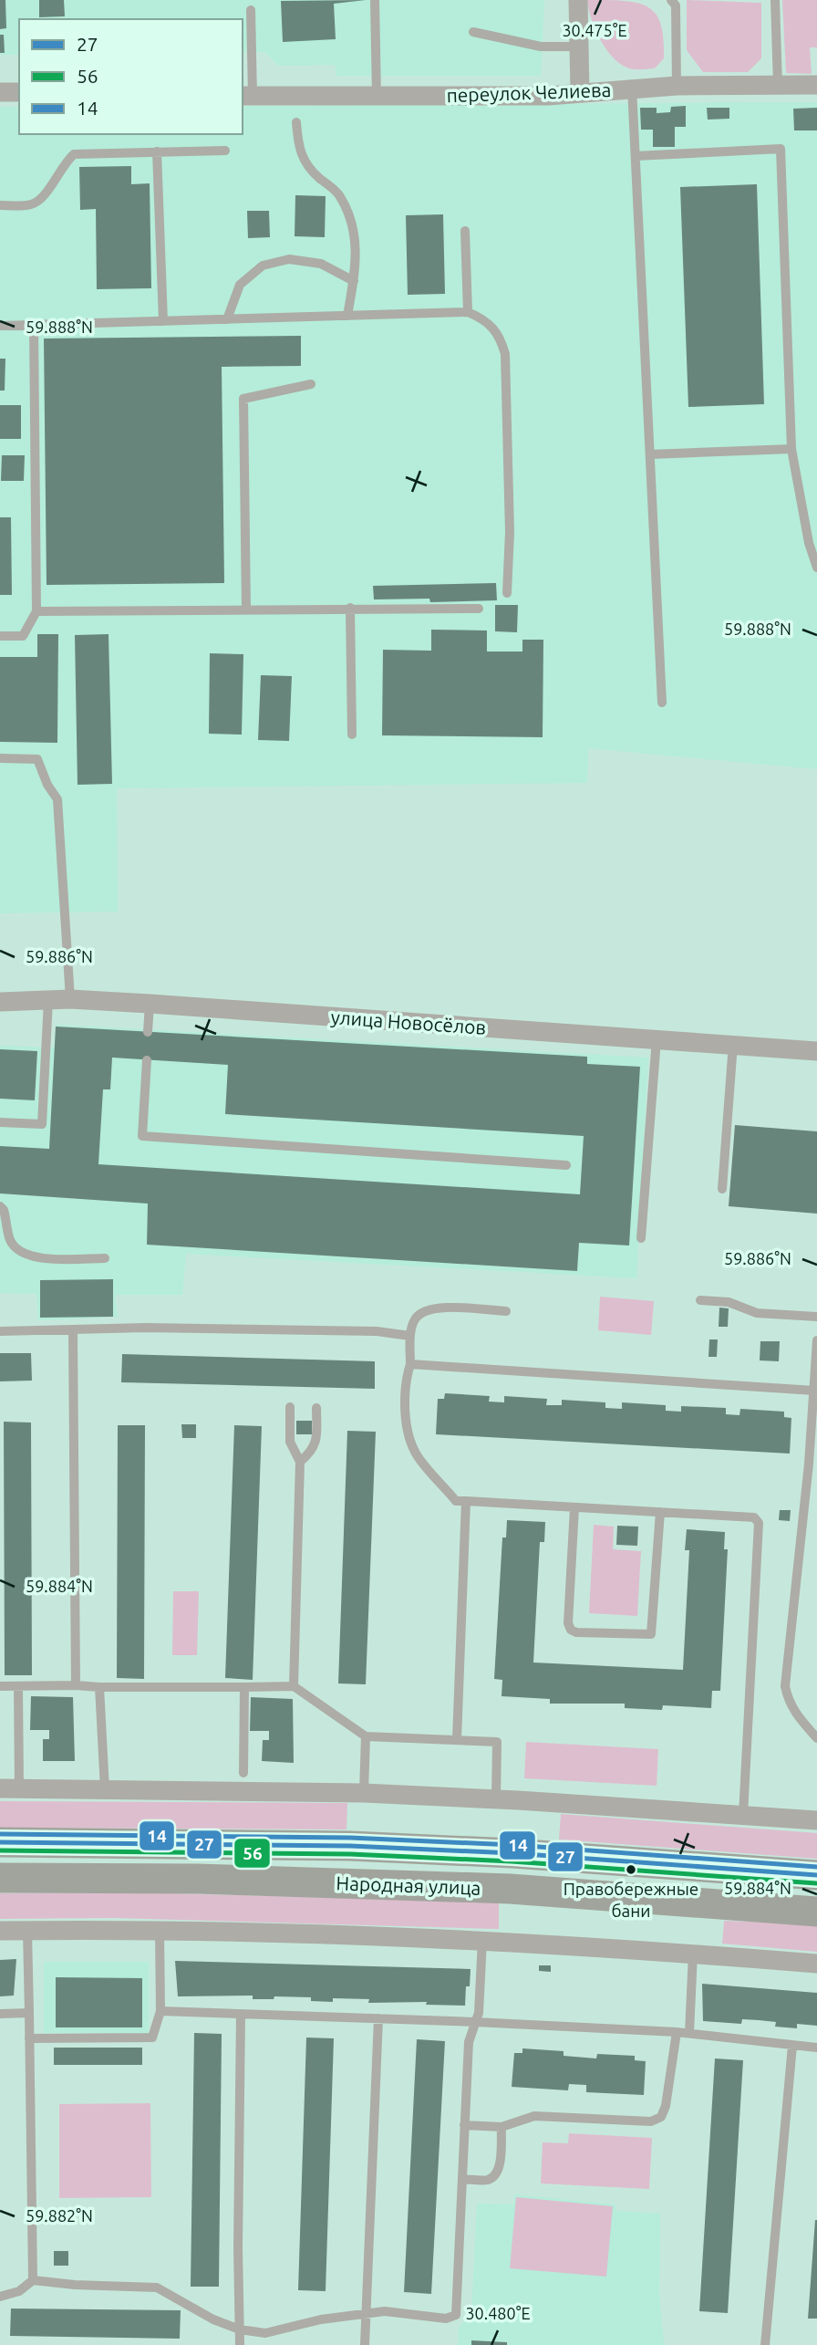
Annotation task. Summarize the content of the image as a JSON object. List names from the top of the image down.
{
  "streets": {
    "main road": ["Народная улица"],
    "street": ["переулок Челиева", "улица Новосёлов"]
  },
  "places": ["Правобережные бани"],
  "lines": ["transit line 14", "transit line 27", "transit line 56"],
  "legend": ["27", "56", "14"],
  "coordinates": [
    "30.475°E",
    "59.888°N",
    "59.886°N",
    "59.884°N",
    "59.882°N",
    "30.480°E"
  ]
}
